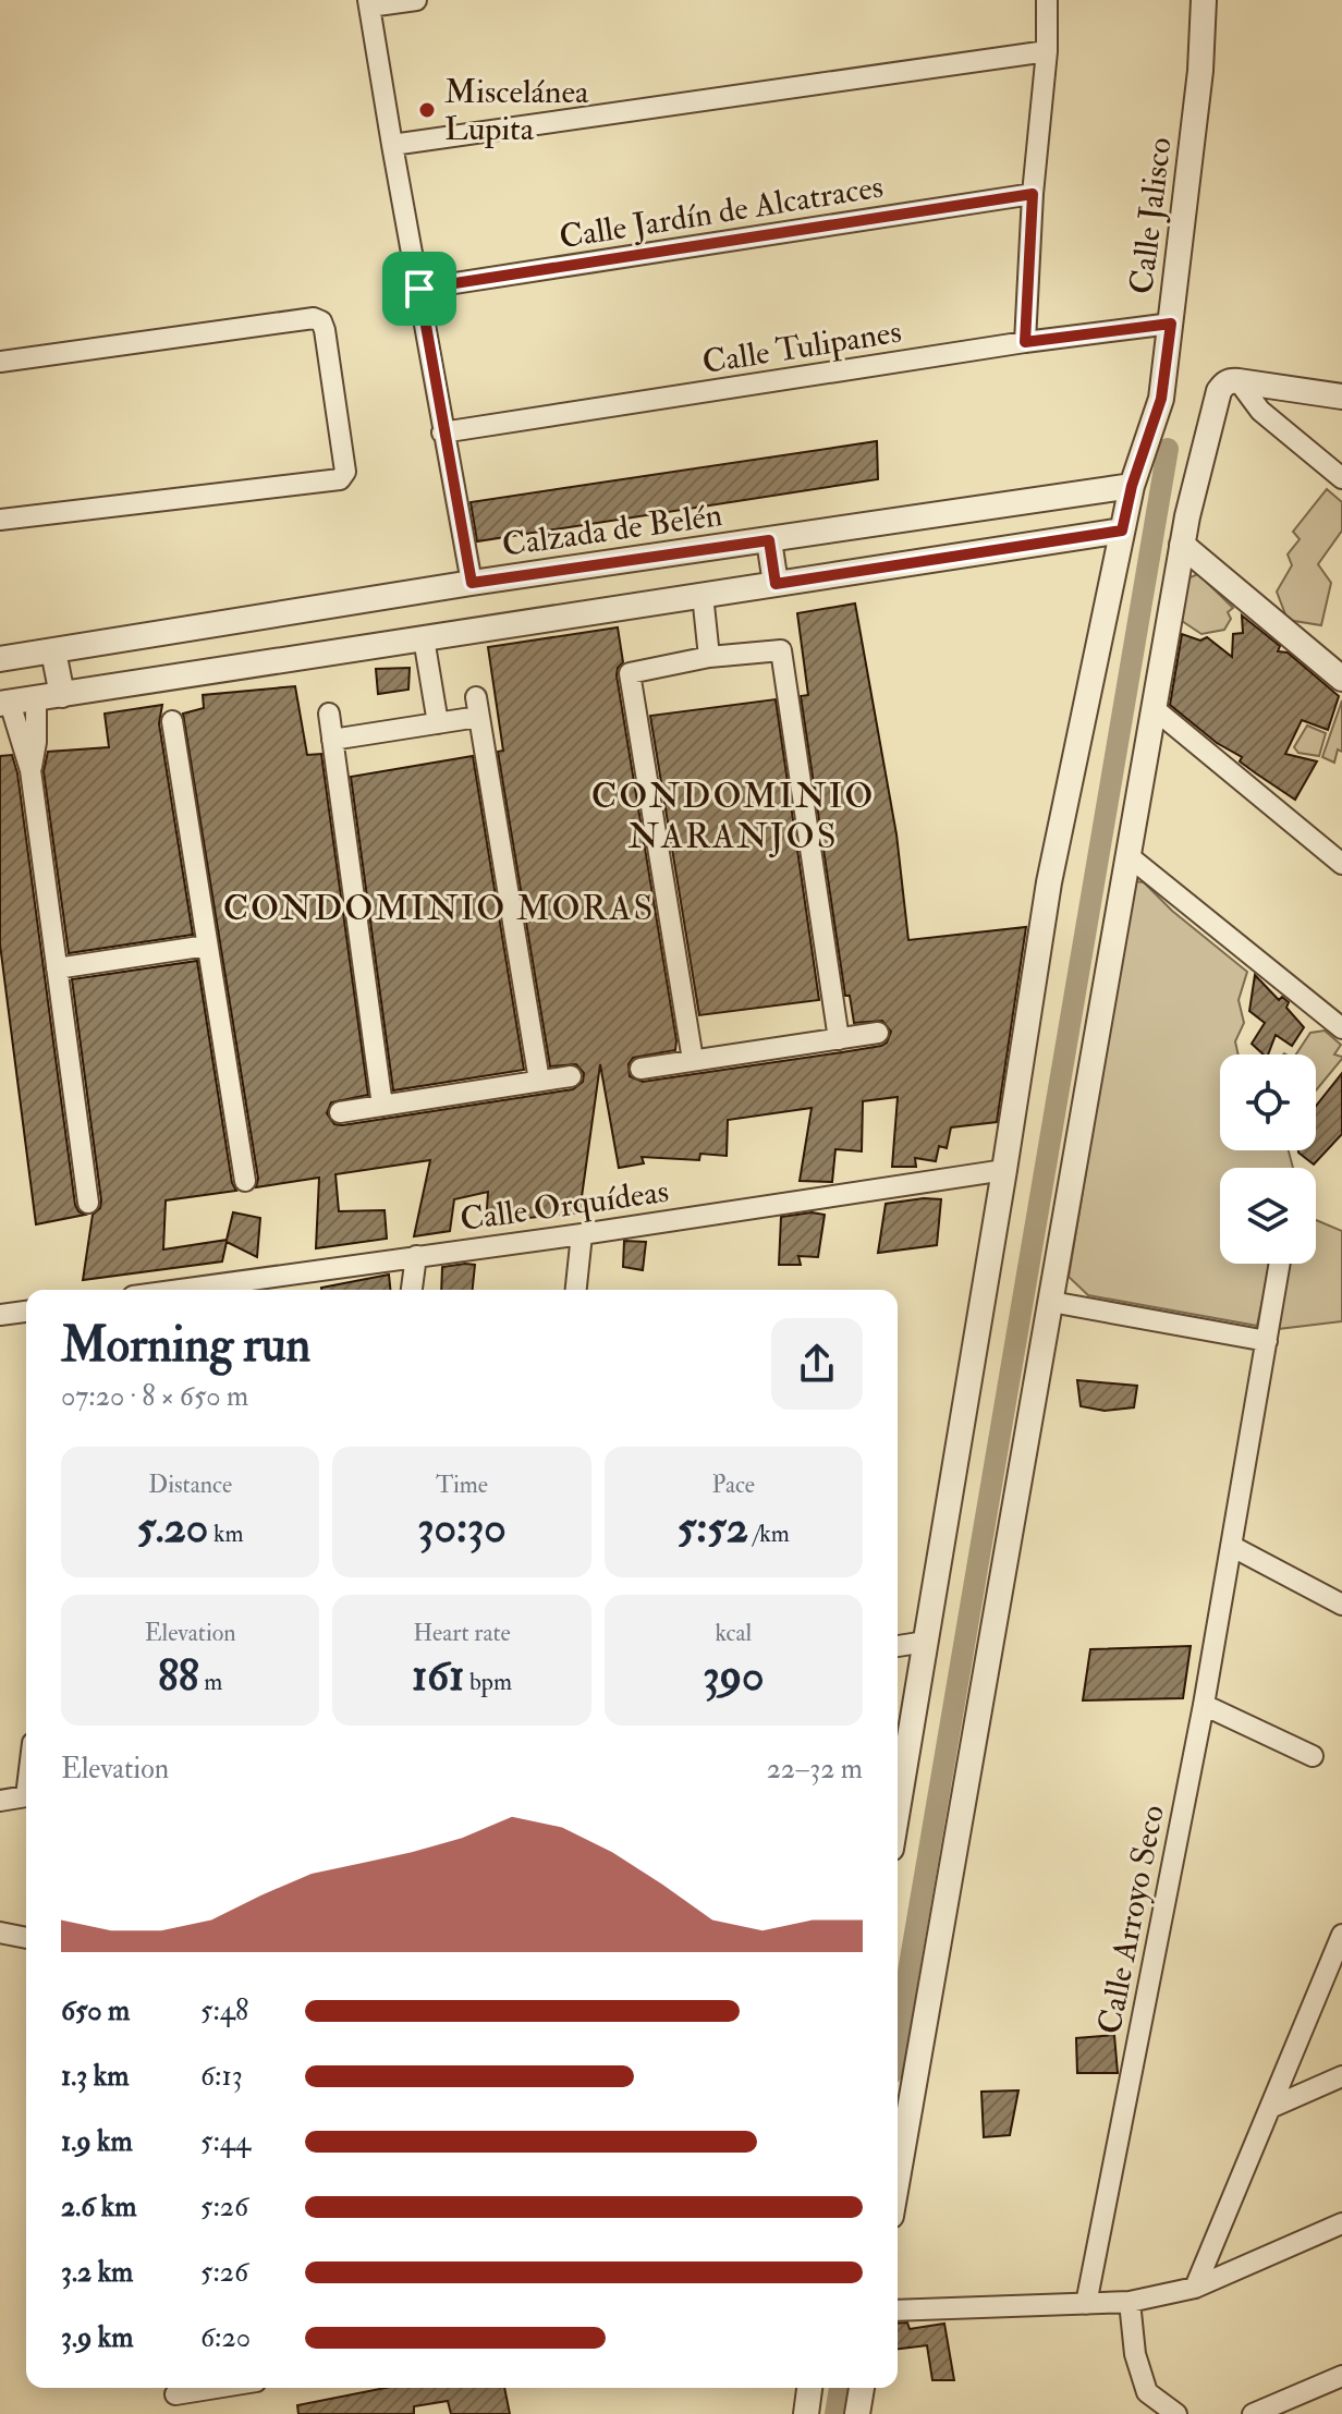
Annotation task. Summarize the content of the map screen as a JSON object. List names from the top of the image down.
{
  "streets": {
    "street": [
      "Calle Jardín de Alcatraces",
      "Calle Jalisco",
      "Calle Tulipanes",
      "Calzada de Belén",
      "Calle Orquídeas",
      "Calle Arroyo Seco"
    ]
  },
  "crossings": [
    ["Calle Jalisco", "Calle Tulipanes"],
    ["Calle Jalisco", "Calzada de Belén"],
    ["Calle Jalisco", "Calle Orquídeas"]
  ],
  "districts": ["CONDOMINIO NARANJOS", "CONDOMINIO MORAS"],
  "places": ["Miscelánea Lupita"],
  "page": {
    "heading": ["Morning run", "07:20 · 8 × 650 m"],
    "stats": [
      ["Distance", "5.20 km"],
      ["Time", "30:30"],
      ["Pace", "5:52 /km"],
      ["Elevation", "88 m"],
      ["Heart rate", "161 bpm"],
      ["kcal", "390"]
    ],
    "chart": ["Elevation", "22–32 m"],
    "list": [
      {
        "name": "650 m",
        "note": "5:48"
      },
      {
        "name": "1.3 km",
        "note": "6:13"
      },
      {
        "name": "1.9 km",
        "note": "5:44"
      },
      {
        "name": "2.6 km",
        "note": "5:26"
      },
      {
        "name": "3.2 km",
        "note": "5:26"
      },
      {
        "name": "3.9 km",
        "note": "6:20"
      }
    ]
  }
}
